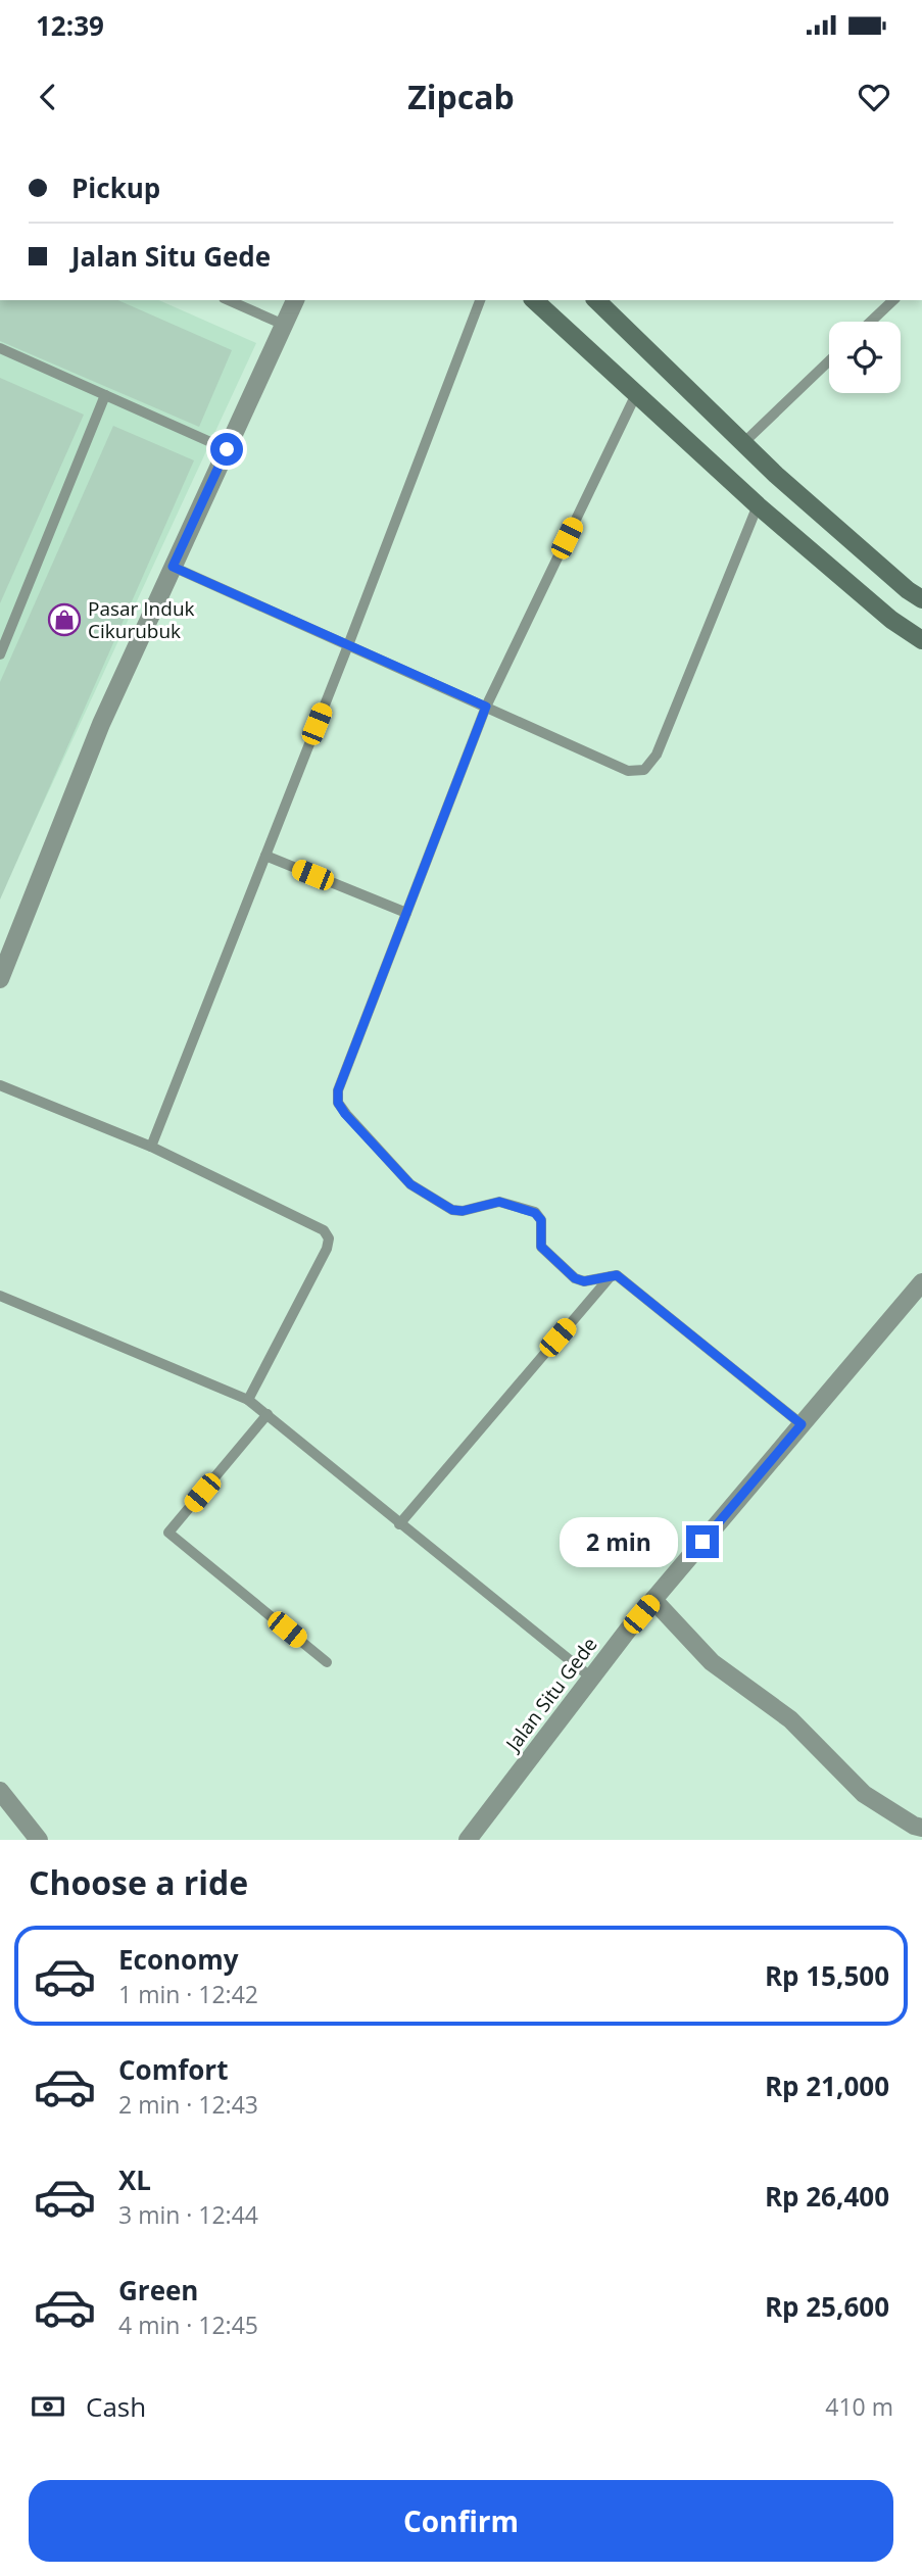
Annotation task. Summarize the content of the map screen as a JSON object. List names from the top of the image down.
{
  "streets": {
    "street": ["Jalan Situ Gede"]
  },
  "places": {
    "shop": ["Pasar Induk Cikurubuk"]
  },
  "page": {
    "status": "12:39",
    "header": "Zipcab",
    "banner": ["Pickup", "Jalan Situ Gede"],
    "bubble": "2 min",
    "heading": "Choose a ride",
    "list": [
      {
        "name": "Economy",
        "note": "1 min · 12:42",
        "value": "Rp 15,500"
      },
      {
        "name": "Comfort",
        "note": "2 min · 12:43",
        "value": "Rp 21,000"
      },
      {
        "name": "XL",
        "note": "3 min · 12:44",
        "value": "Rp 26,400"
      },
      {
        "name": "Green",
        "note": "4 min · 12:45",
        "value": "Rp 25,600"
      }
    ],
    "pay": ["Cash", "410 m"],
    "buttons": "Confirm"
  }
}
